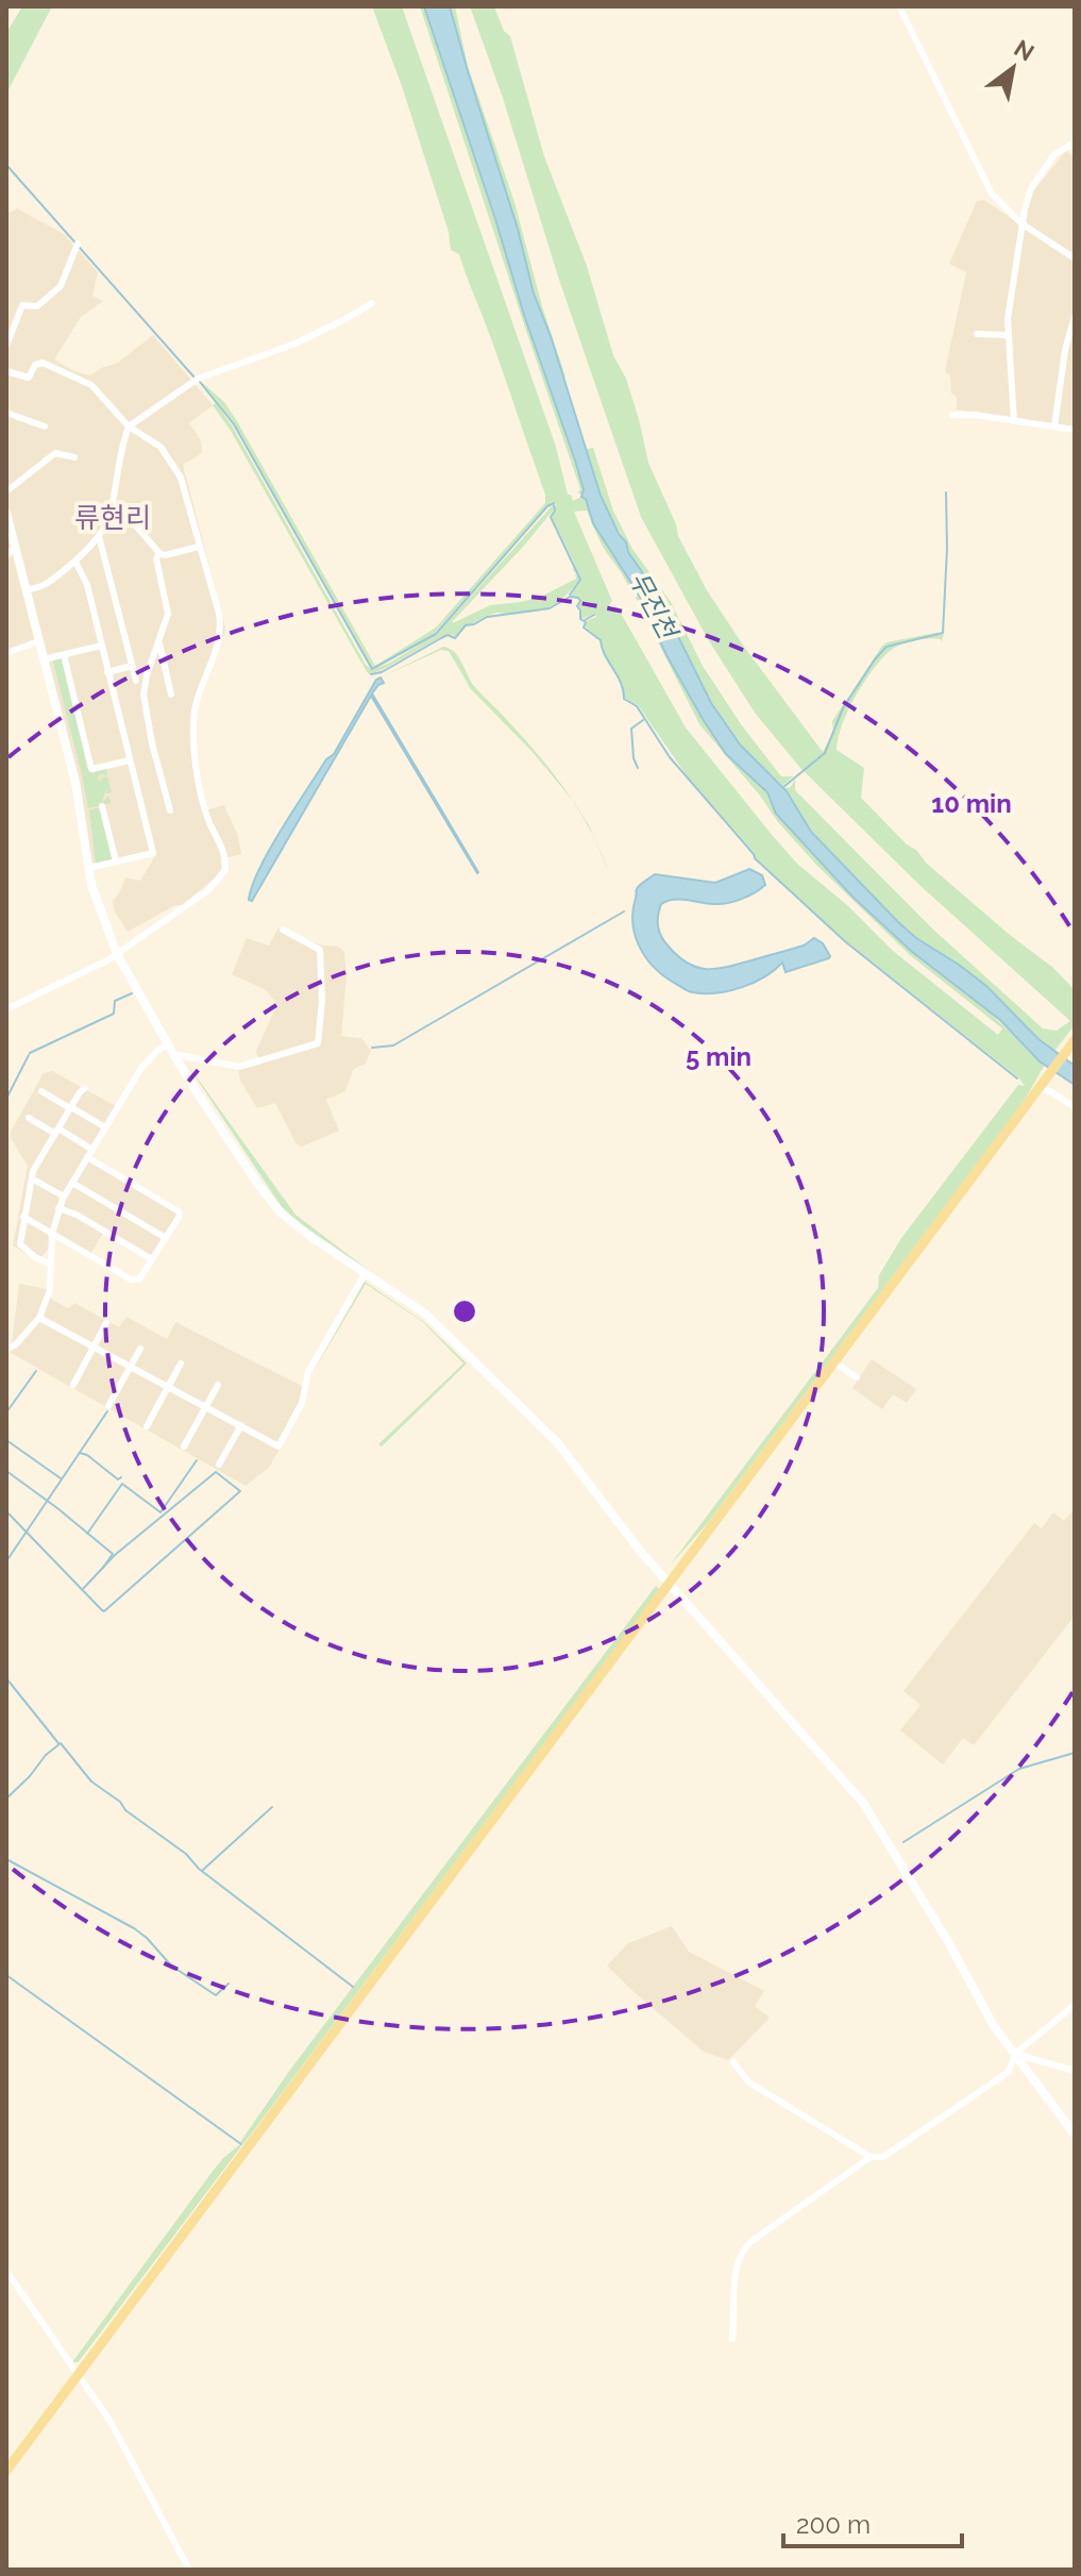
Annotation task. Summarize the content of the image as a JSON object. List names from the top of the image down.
{
  "districts": ["류현리"],
  "water": ["무진천"],
  "scale_bar": "200 m",
  "north": "top right",
  "rings": ["10 min", "5 min"]
}
